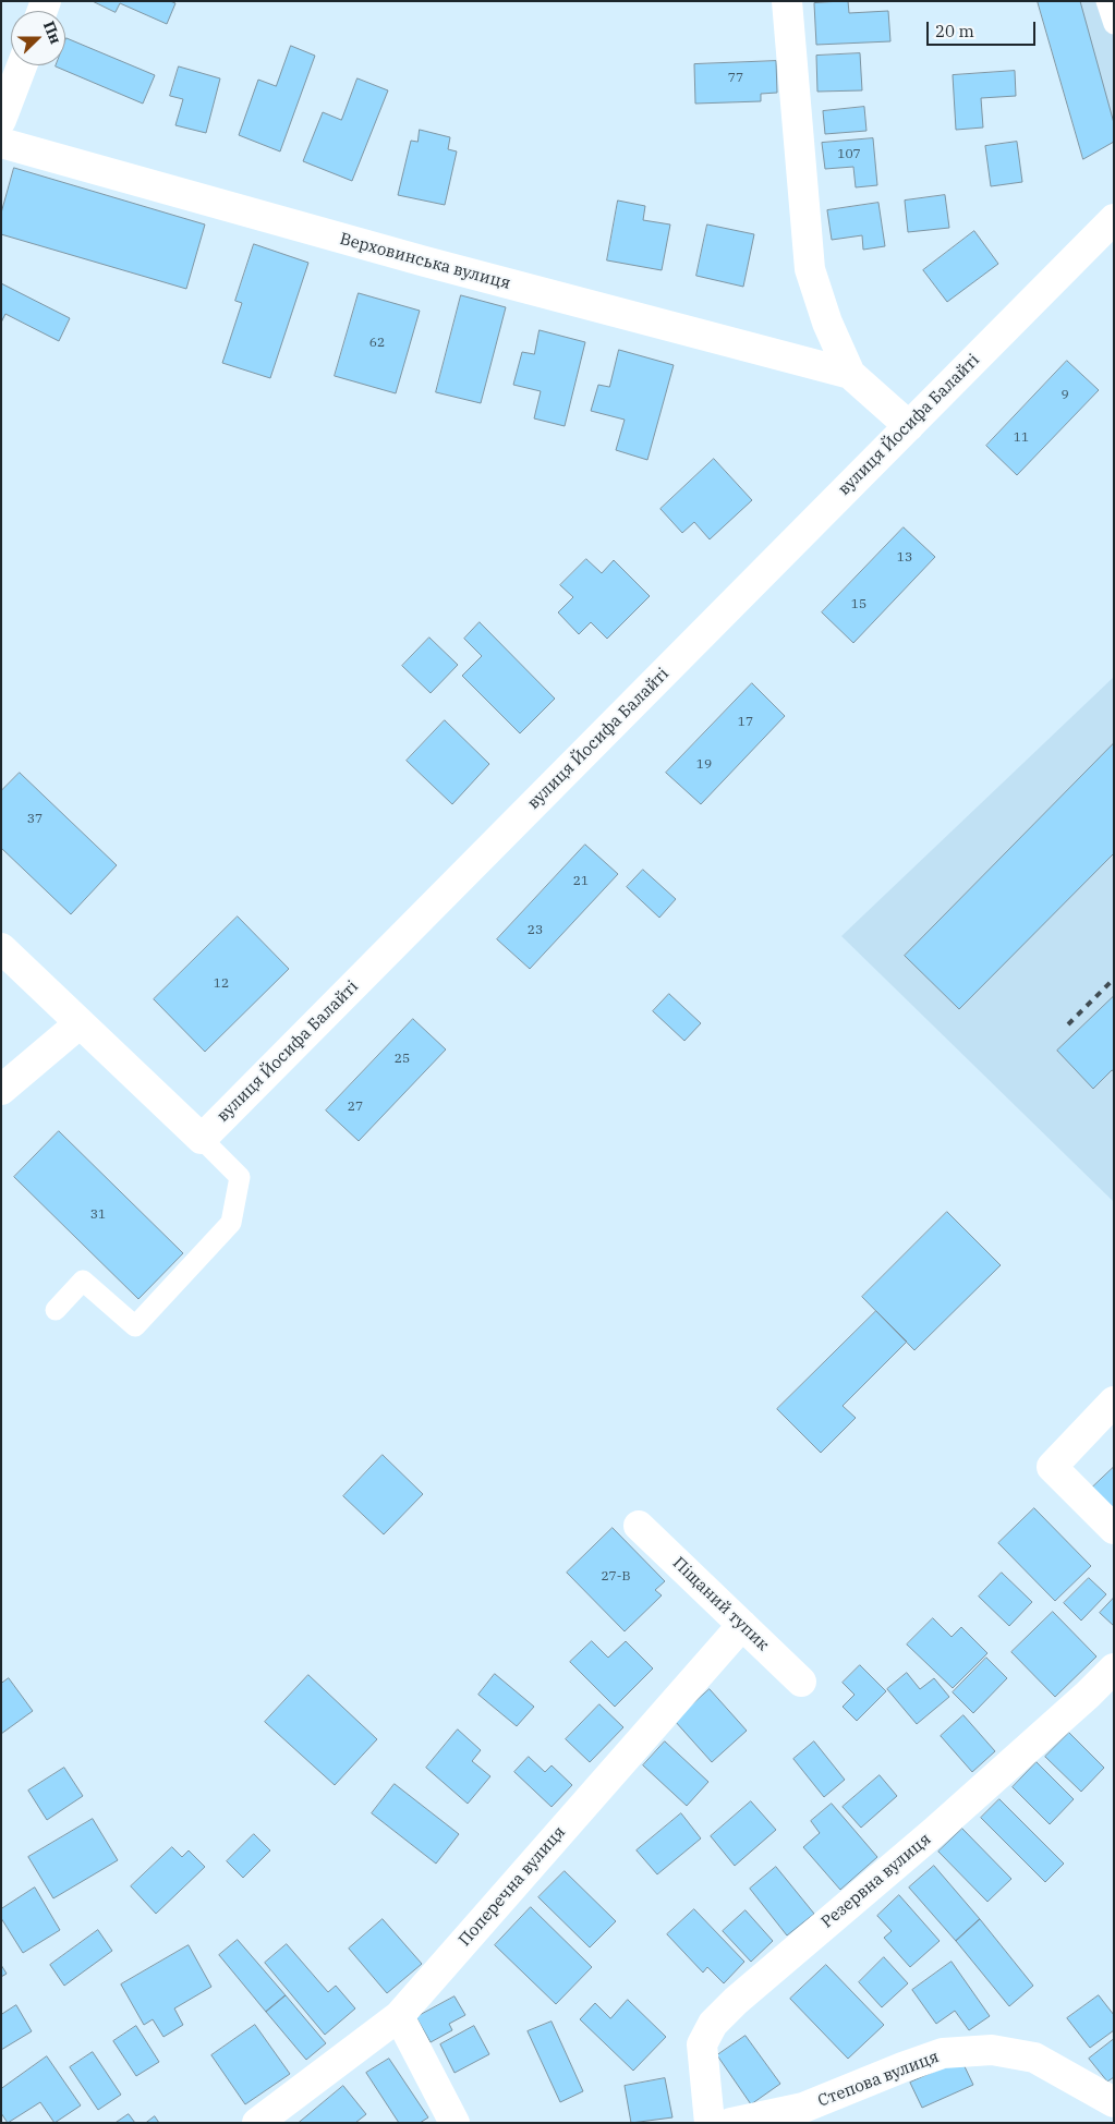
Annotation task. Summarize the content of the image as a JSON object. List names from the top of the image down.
{
  "streets": {
    "street": [
      "Верховинська вулиця",
      "вулиця Йосифа Балайті",
      "Піщаний тупик",
      "Резервна вулиця",
      "Поперечна вулиця",
      "Степова вулиця"
    ]
  },
  "crossings": [
    ["Верховинська вулиця", "вулиця Йосифа Балайті"],
    ["Піщаний тупик", "Поперечна вулиця"]
  ],
  "house_numbers": [
    "77",
    "107",
    "62",
    "9",
    "11",
    "13",
    "15",
    "17",
    "19",
    "37",
    "21",
    "23",
    "12",
    "25",
    "27",
    "31",
    "27-В"
  ],
  "scale_bar": "20 m",
  "north": "right"
}
